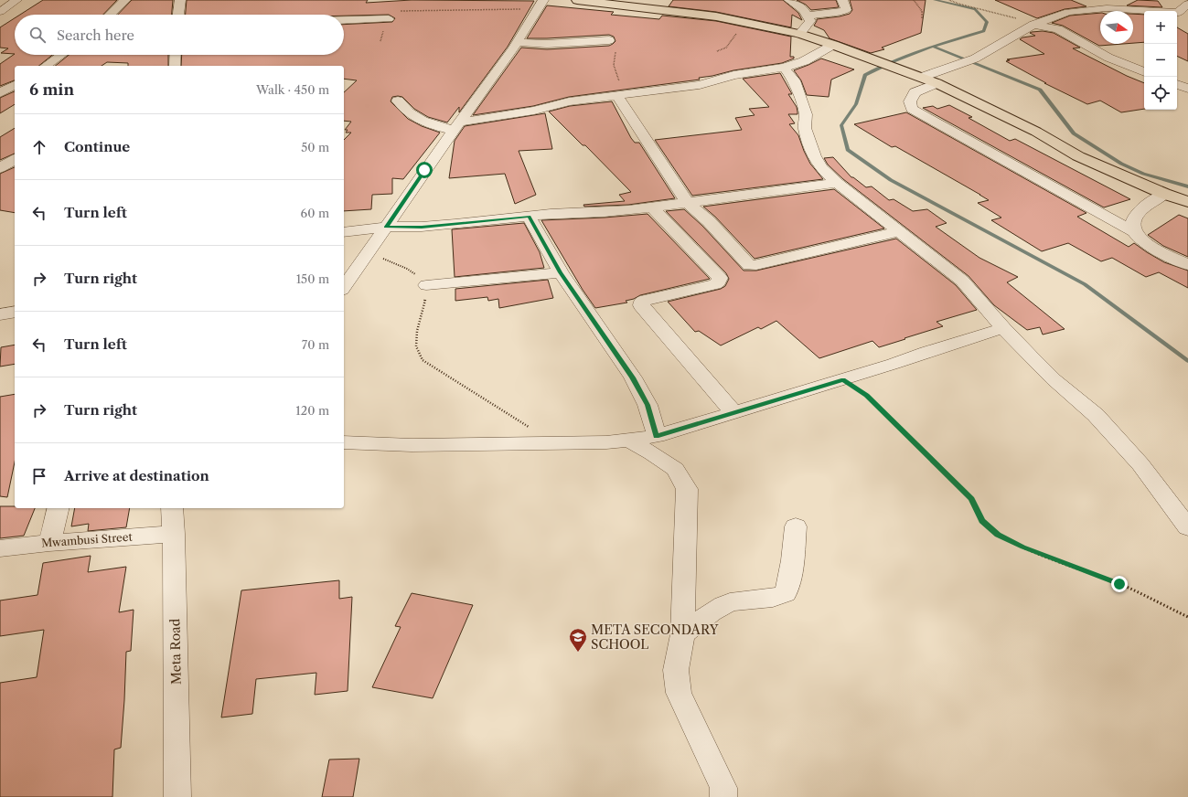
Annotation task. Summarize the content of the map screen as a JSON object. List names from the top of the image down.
{
  "streets": {
    "street": ["Mwambusi Street", "Meta Road"]
  },
  "crossings": [
    ["Mwambusi Street", "Meta Road"]
  ],
  "places": {
    "school or university": ["META SECONDARY SCHOOL"]
  },
  "north": "right",
  "page": {
    "map_buttons": ["+", "−"],
    "search": "Search here",
    "heading": ["6 min", "Walk · 450 m"],
    "list": [
      ["Continue", "50 m"],
      ["Turn left", "60 m"],
      ["Turn right", "150 m"],
      ["Turn left", "70 m"],
      ["Turn right", "120 m"],
      "Arrive at destination"
    ]
  }
}
